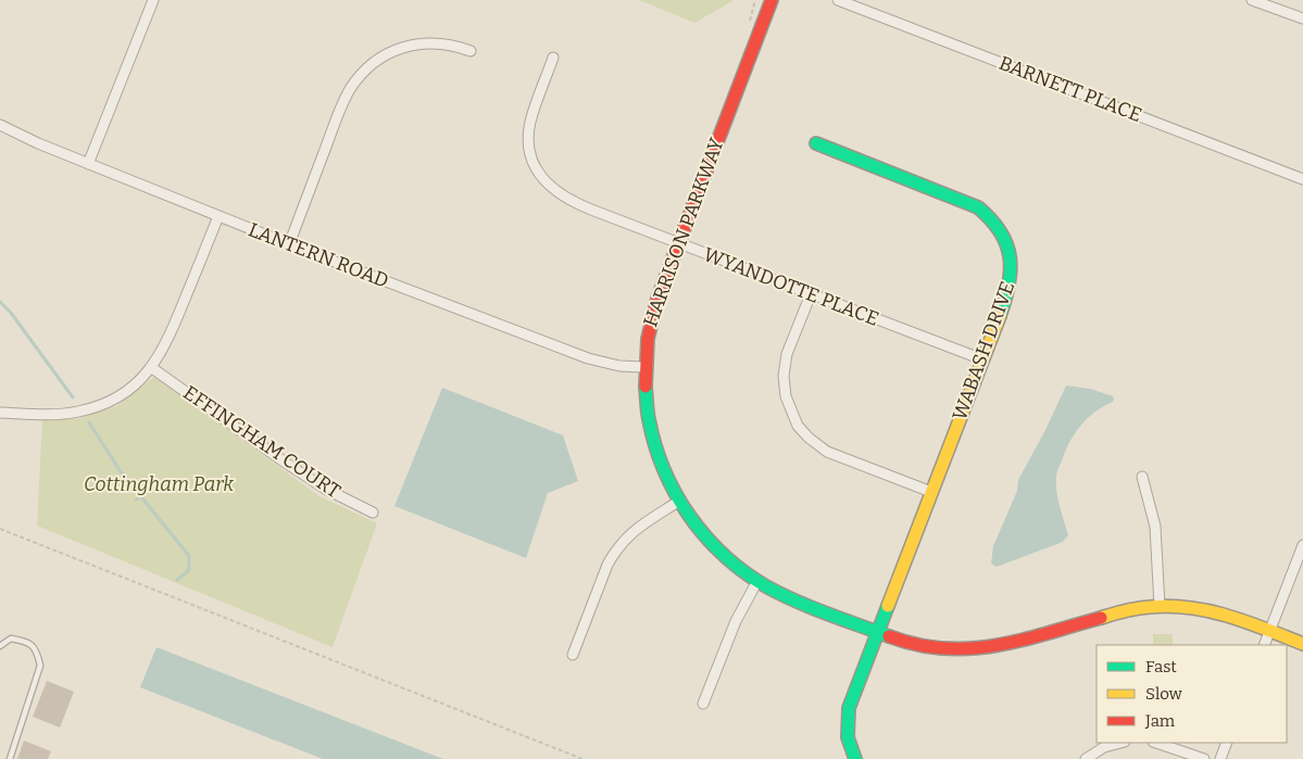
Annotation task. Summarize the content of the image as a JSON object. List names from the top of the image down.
{
  "streets": {
    "street": [
      "BARNETT PLACE",
      "HARRISON PARKWAY",
      "LANTERN ROAD",
      "WYANDOTTE PLACE",
      "WABASH DRIVE",
      "EFFINGHAM COURT"
    ]
  },
  "crossings": [
    ["HARRISON PARKWAY", "LANTERN ROAD"],
    ["HARRISON PARKWAY", "WYANDOTTE PLACE"],
    ["HARRISON PARKWAY", "WABASH DRIVE"],
    ["WYANDOTTE PLACE", "WABASH DRIVE"]
  ],
  "parks": ["Cottingham Park"],
  "legend": ["Fast", "Slow", "Jam"]
}
